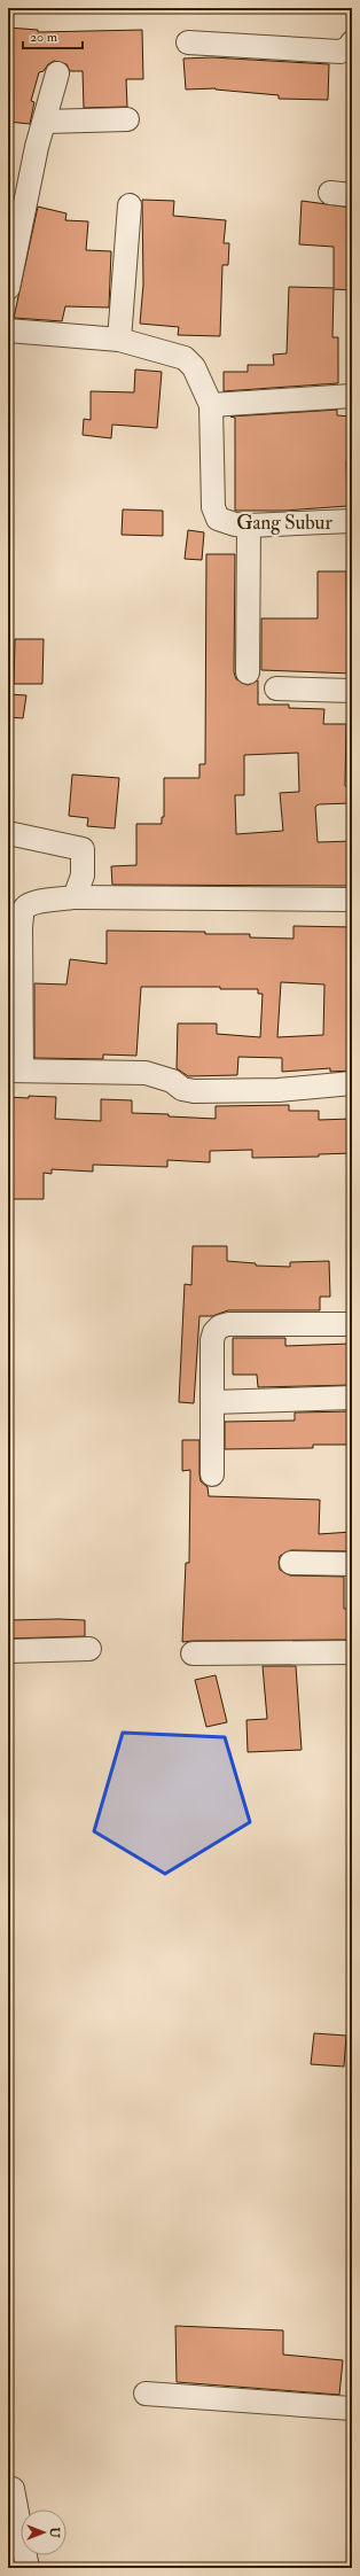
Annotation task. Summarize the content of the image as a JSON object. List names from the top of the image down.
{
  "streets": {
    "street": ["Gang Subur"]
  },
  "scale_bar": "20 m",
  "north": "right"
}
